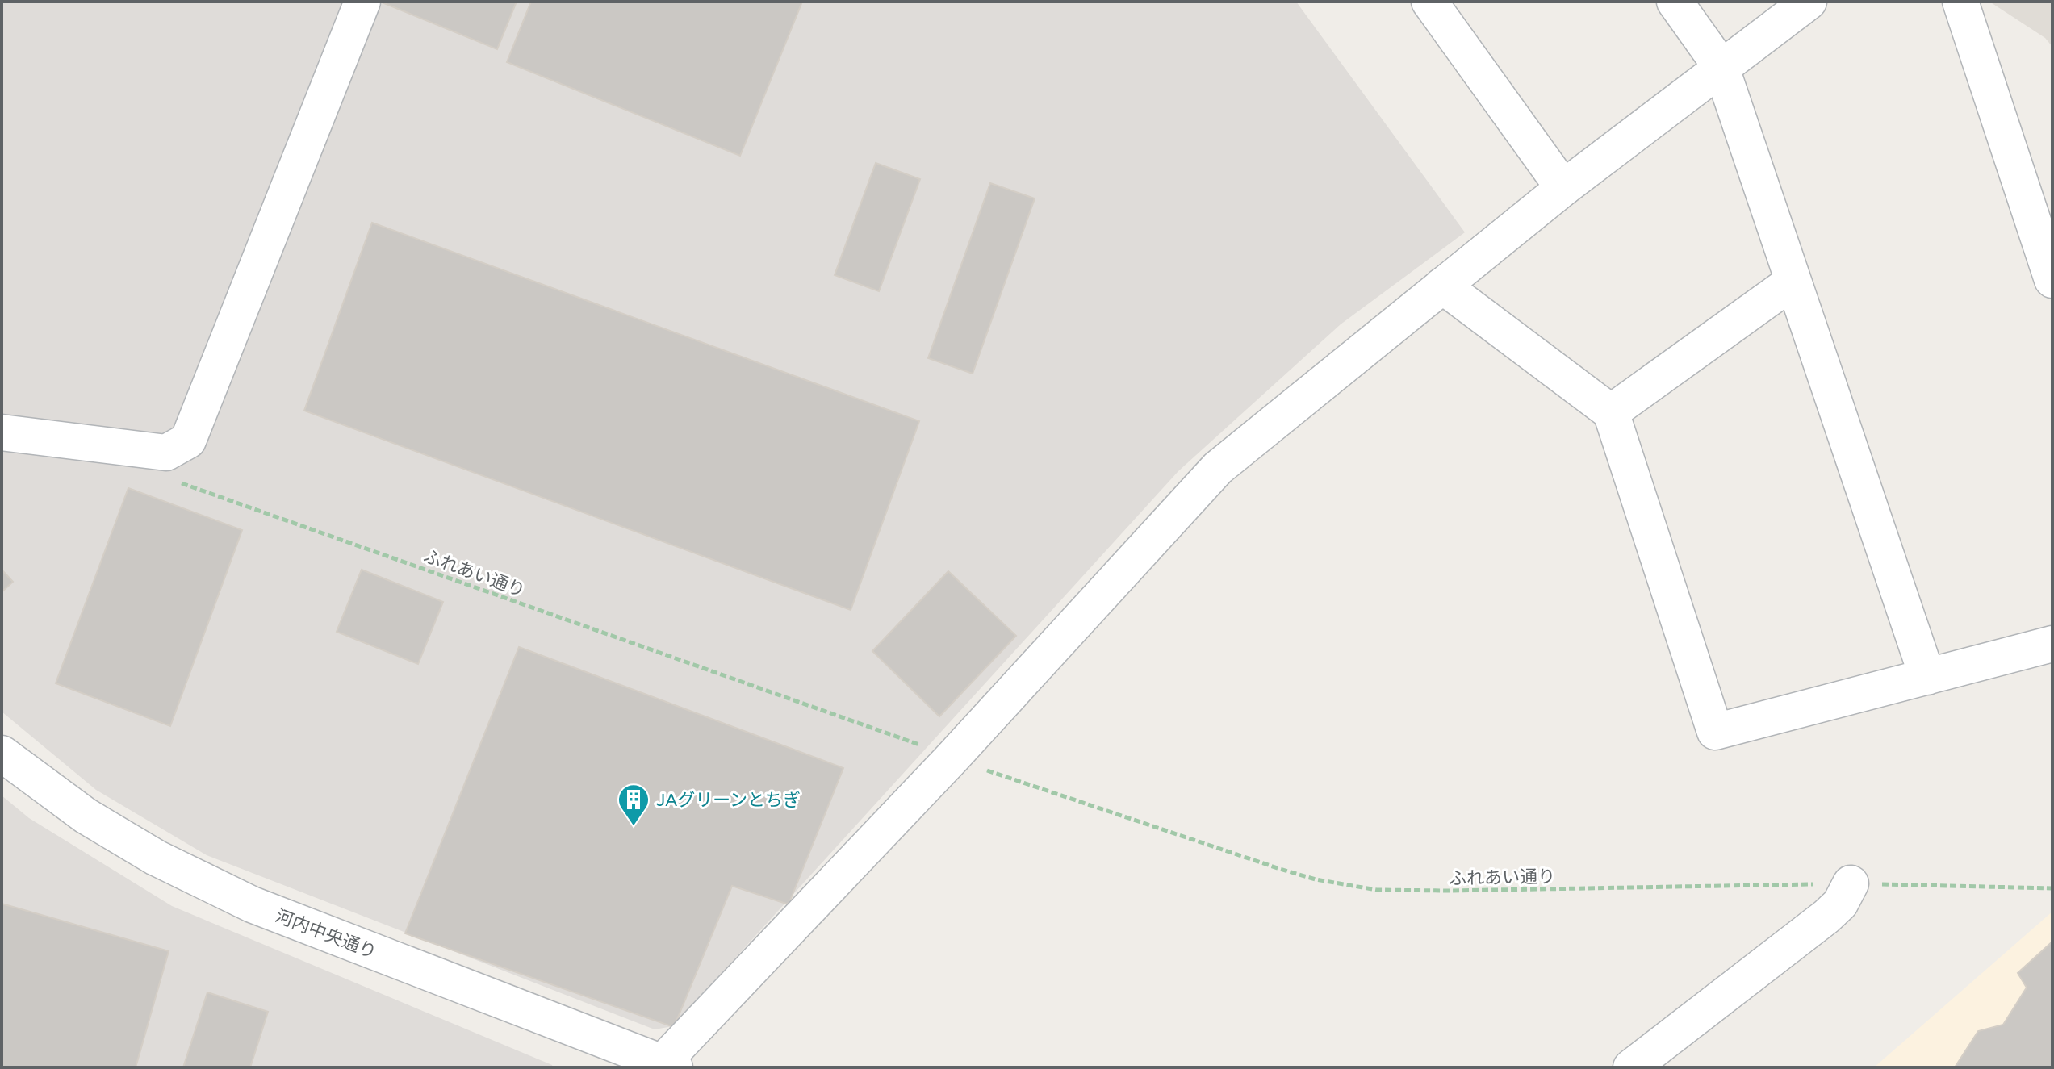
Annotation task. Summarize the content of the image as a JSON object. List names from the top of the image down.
{
  "streets": {
    "street": ["河内中央通り"],
    "path": ["ふれあい通り"]
  },
  "places": {
    "building": ["JAグリーンとちぎ"]
  }
}
